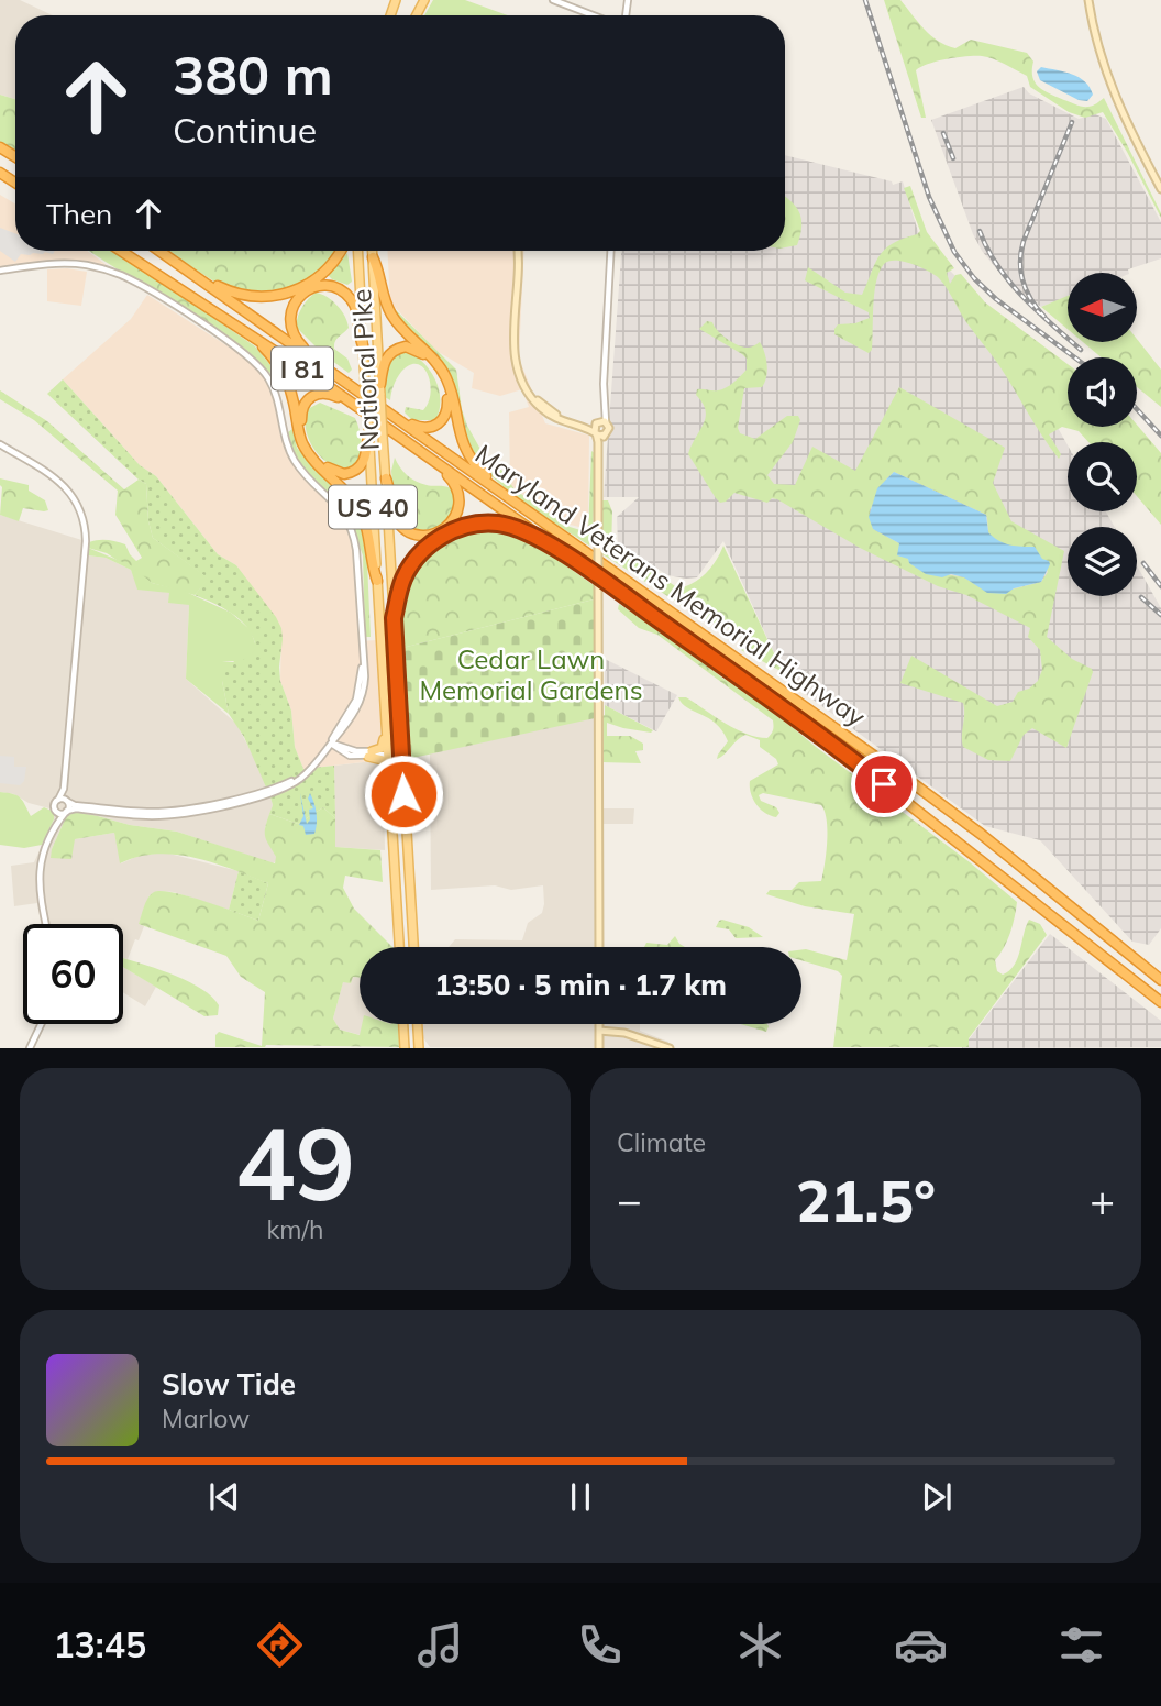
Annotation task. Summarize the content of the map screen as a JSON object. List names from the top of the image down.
{
  "streets": {
    "highway": ["I 81", "Maryland Veterans Memorial Highway"],
    "main road": ["National Pike", "US 40"]
  },
  "crossings": [
    ["National Pike", "Maryland Veterans Memorial Highway"]
  ],
  "parks": ["Cedar Lawn Memorial Gardens"],
  "north": "left",
  "page": {
    "turn": ["380 m", "Continue"],
    "then": "Then",
    "limit": "60",
    "trip": "13:50 · 5 min · 1.7 km",
    "tile": [
      ["49", "km/h"],
      "Climate"
    ],
    "heat": ["−", "21.5°", "+"],
    "song": ["Slow Tide", "Marlow"],
    "tabs": "13:45"
  }
}
